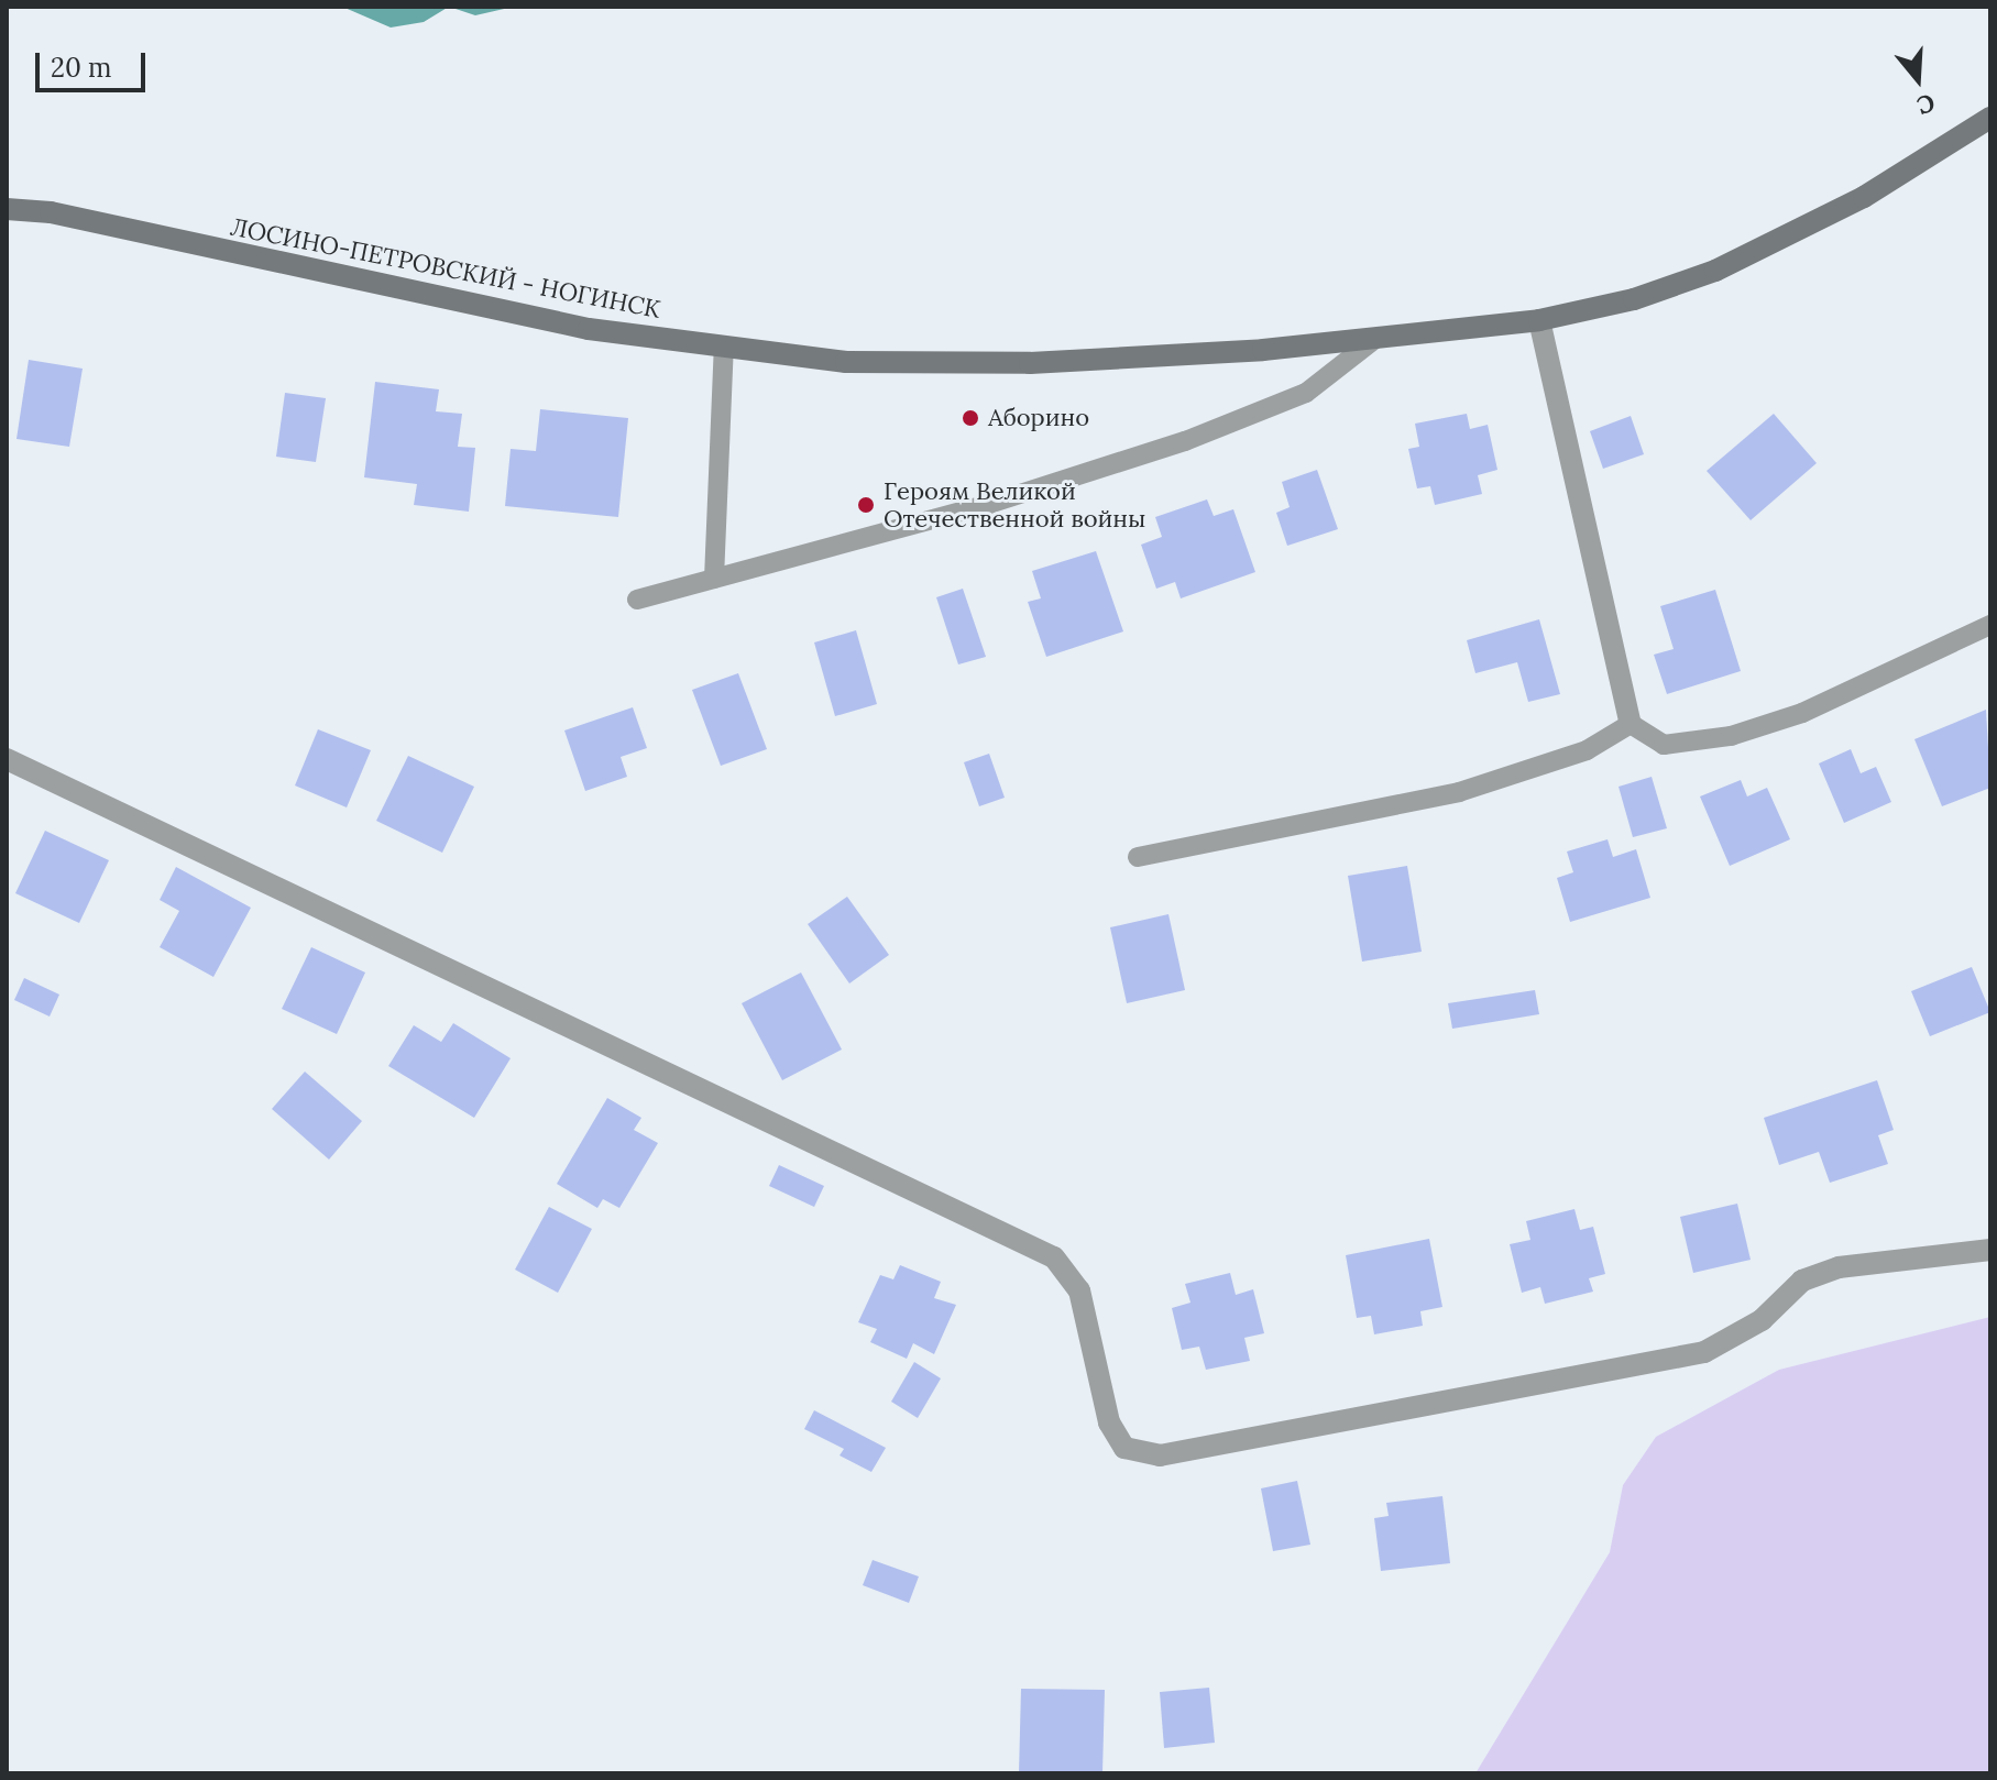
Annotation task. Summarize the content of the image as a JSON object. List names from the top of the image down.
{
  "streets": {
    "main road": ["ЛОСИНО-ПЕТРОВСКИЙ - НОГИНСК"]
  },
  "places": ["Аборино", "Героям Великой Отечественной войны"],
  "scale_bar": "20 m",
  "north": "bottom"
}
